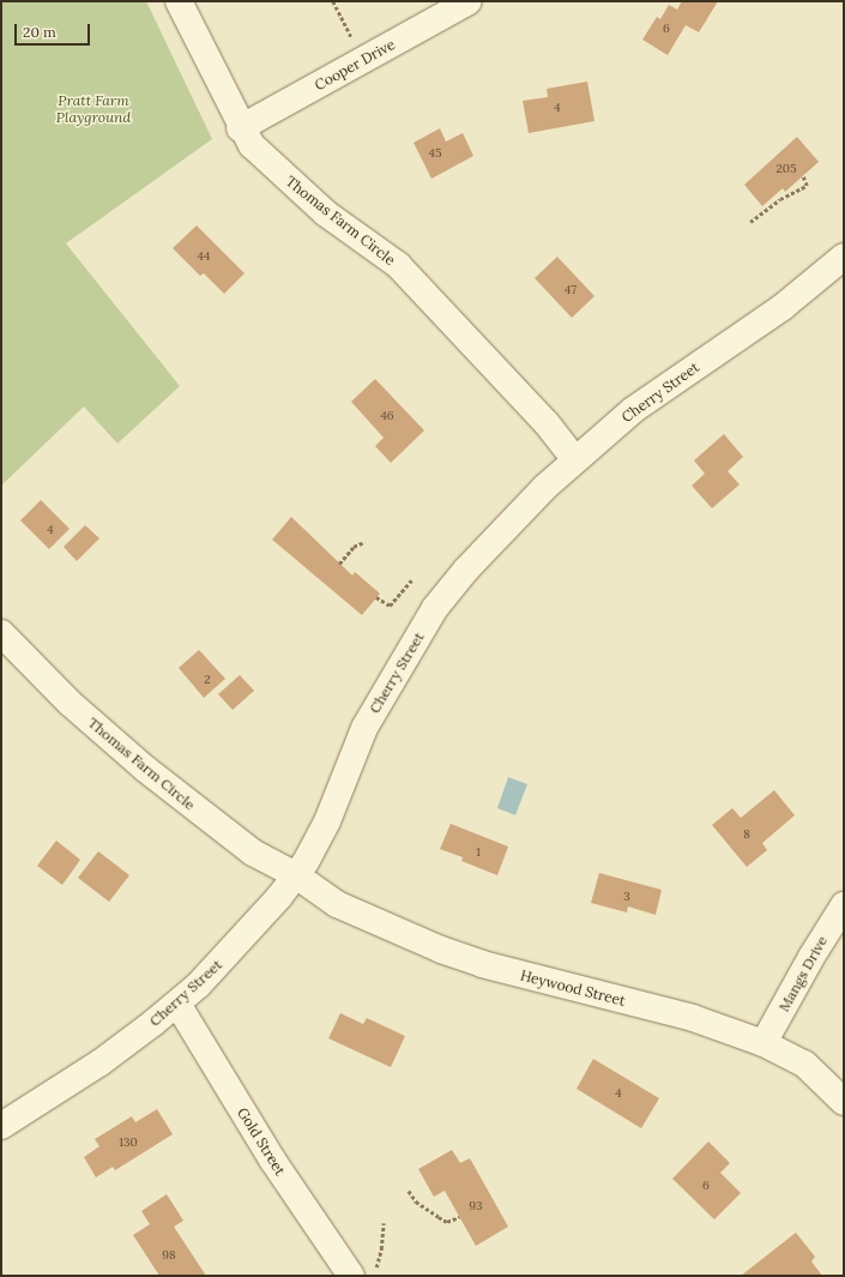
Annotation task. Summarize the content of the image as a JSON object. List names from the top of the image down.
{
  "streets": {
    "street": [
      "Cooper Drive",
      "Thomas Farm Circle",
      "Cherry Street",
      "Mangs Drive",
      "Heywood Street",
      "Gold Street"
    ]
  },
  "crossings": [
    ["Cooper Drive", "Thomas Farm Circle"],
    ["Thomas Farm Circle", "Cherry Street"],
    ["Thomas Farm Circle", "Heywood Street"],
    ["Cherry Street", "Heywood Street"],
    ["Cherry Street", "Gold Street"],
    ["Mangs Drive", "Heywood Street"]
  ],
  "parks": ["Pratt Farm Playground"],
  "house_numbers": [
    "6",
    "4",
    "45",
    "205",
    "44",
    "47",
    "46",
    "4",
    "2",
    "8",
    "1",
    "3",
    "4",
    "130",
    "6",
    "93",
    "98"
  ],
  "scale_bar": "20 m"
}
